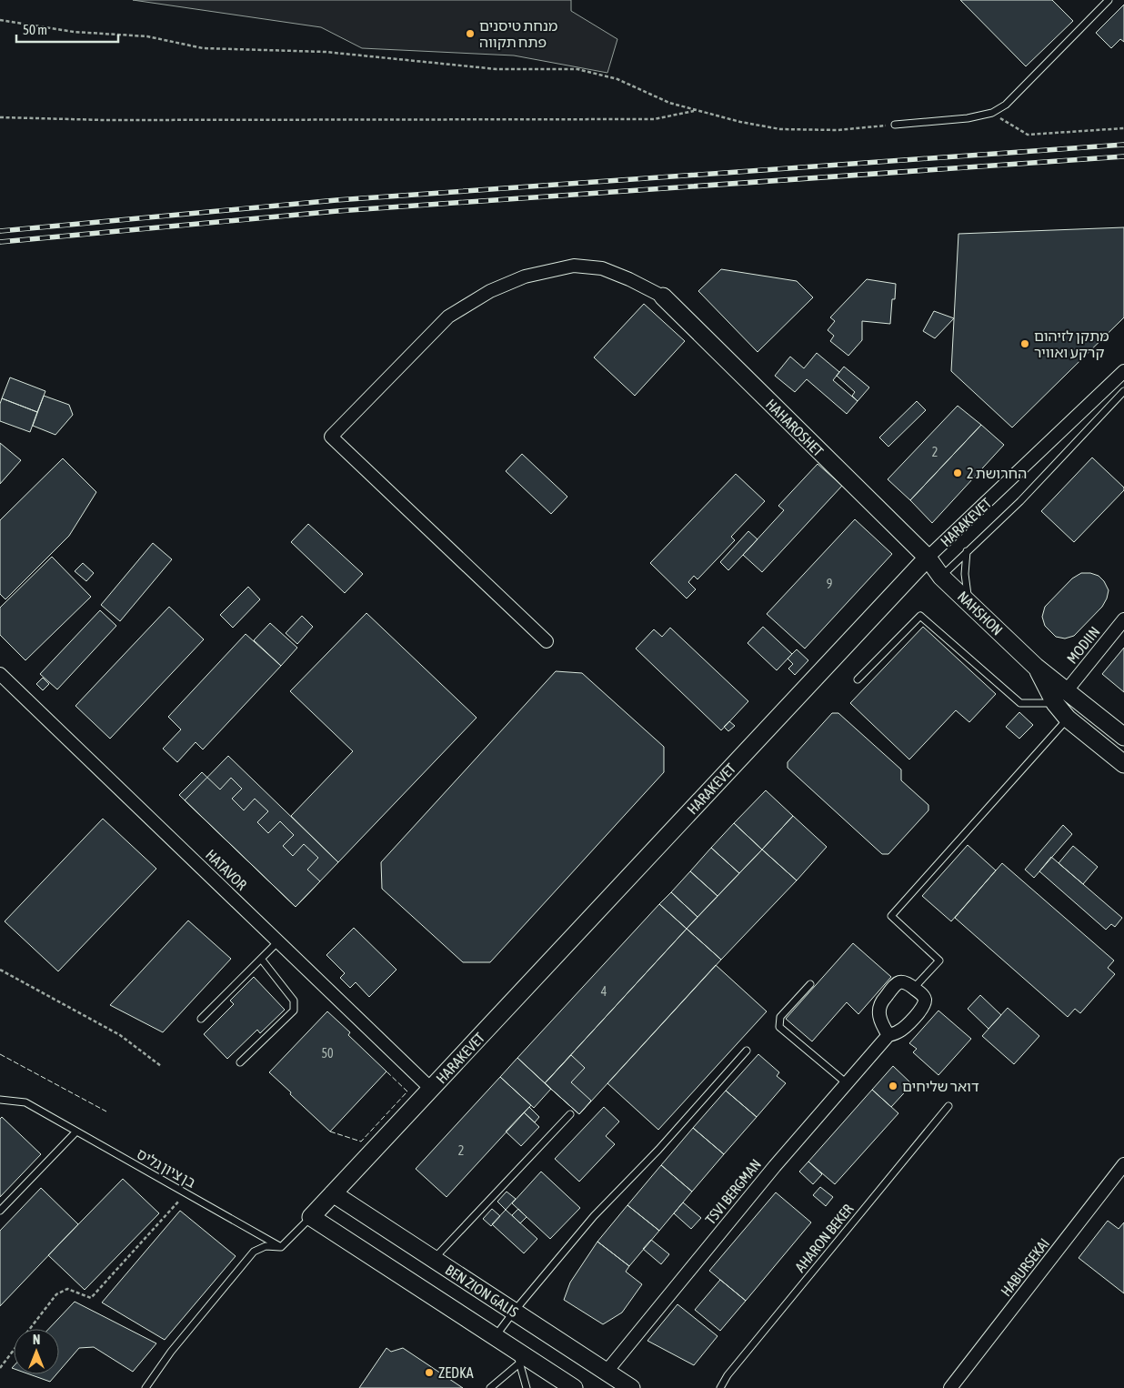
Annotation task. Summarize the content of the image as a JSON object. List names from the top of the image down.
{
  "streets": {
    "street": [
      "HAHAROSHET",
      "HARAKEVET",
      "NAHSHON",
      "MODIIN",
      "HATAVOR",
      "TSVI BERGMAN",
      "HABURSEKAI",
      "BEN ZION GALIS"
    ],
    "lane": ["בן ציון גליס", "AHARON BEKER"]
  },
  "crossings": [
    ["HAHAROSHET", "HARAKEVET"],
    ["HAHAROSHET", "NAHSHON"],
    ["HARAKEVET", "NAHSHON"],
    ["HARAKEVET", "HATAVOR"],
    ["HARAKEVET", "BEN ZION GALIS"],
    ["NAHSHON", "MODIIN"],
    ["TSVI BERGMAN", "BEN ZION GALIS"]
  ],
  "places": [
    "מנחת טיסנים פתח תקווה",
    "מתקן לזיהום קרקע ואוויר",
    "החרושת 2",
    "דואר שליחים",
    "ZEDKA"
  ],
  "house_numbers": [
    "2",
    "9",
    "4",
    "50",
    "2"
  ],
  "scale_bar": "50 m",
  "north": "top"
}
